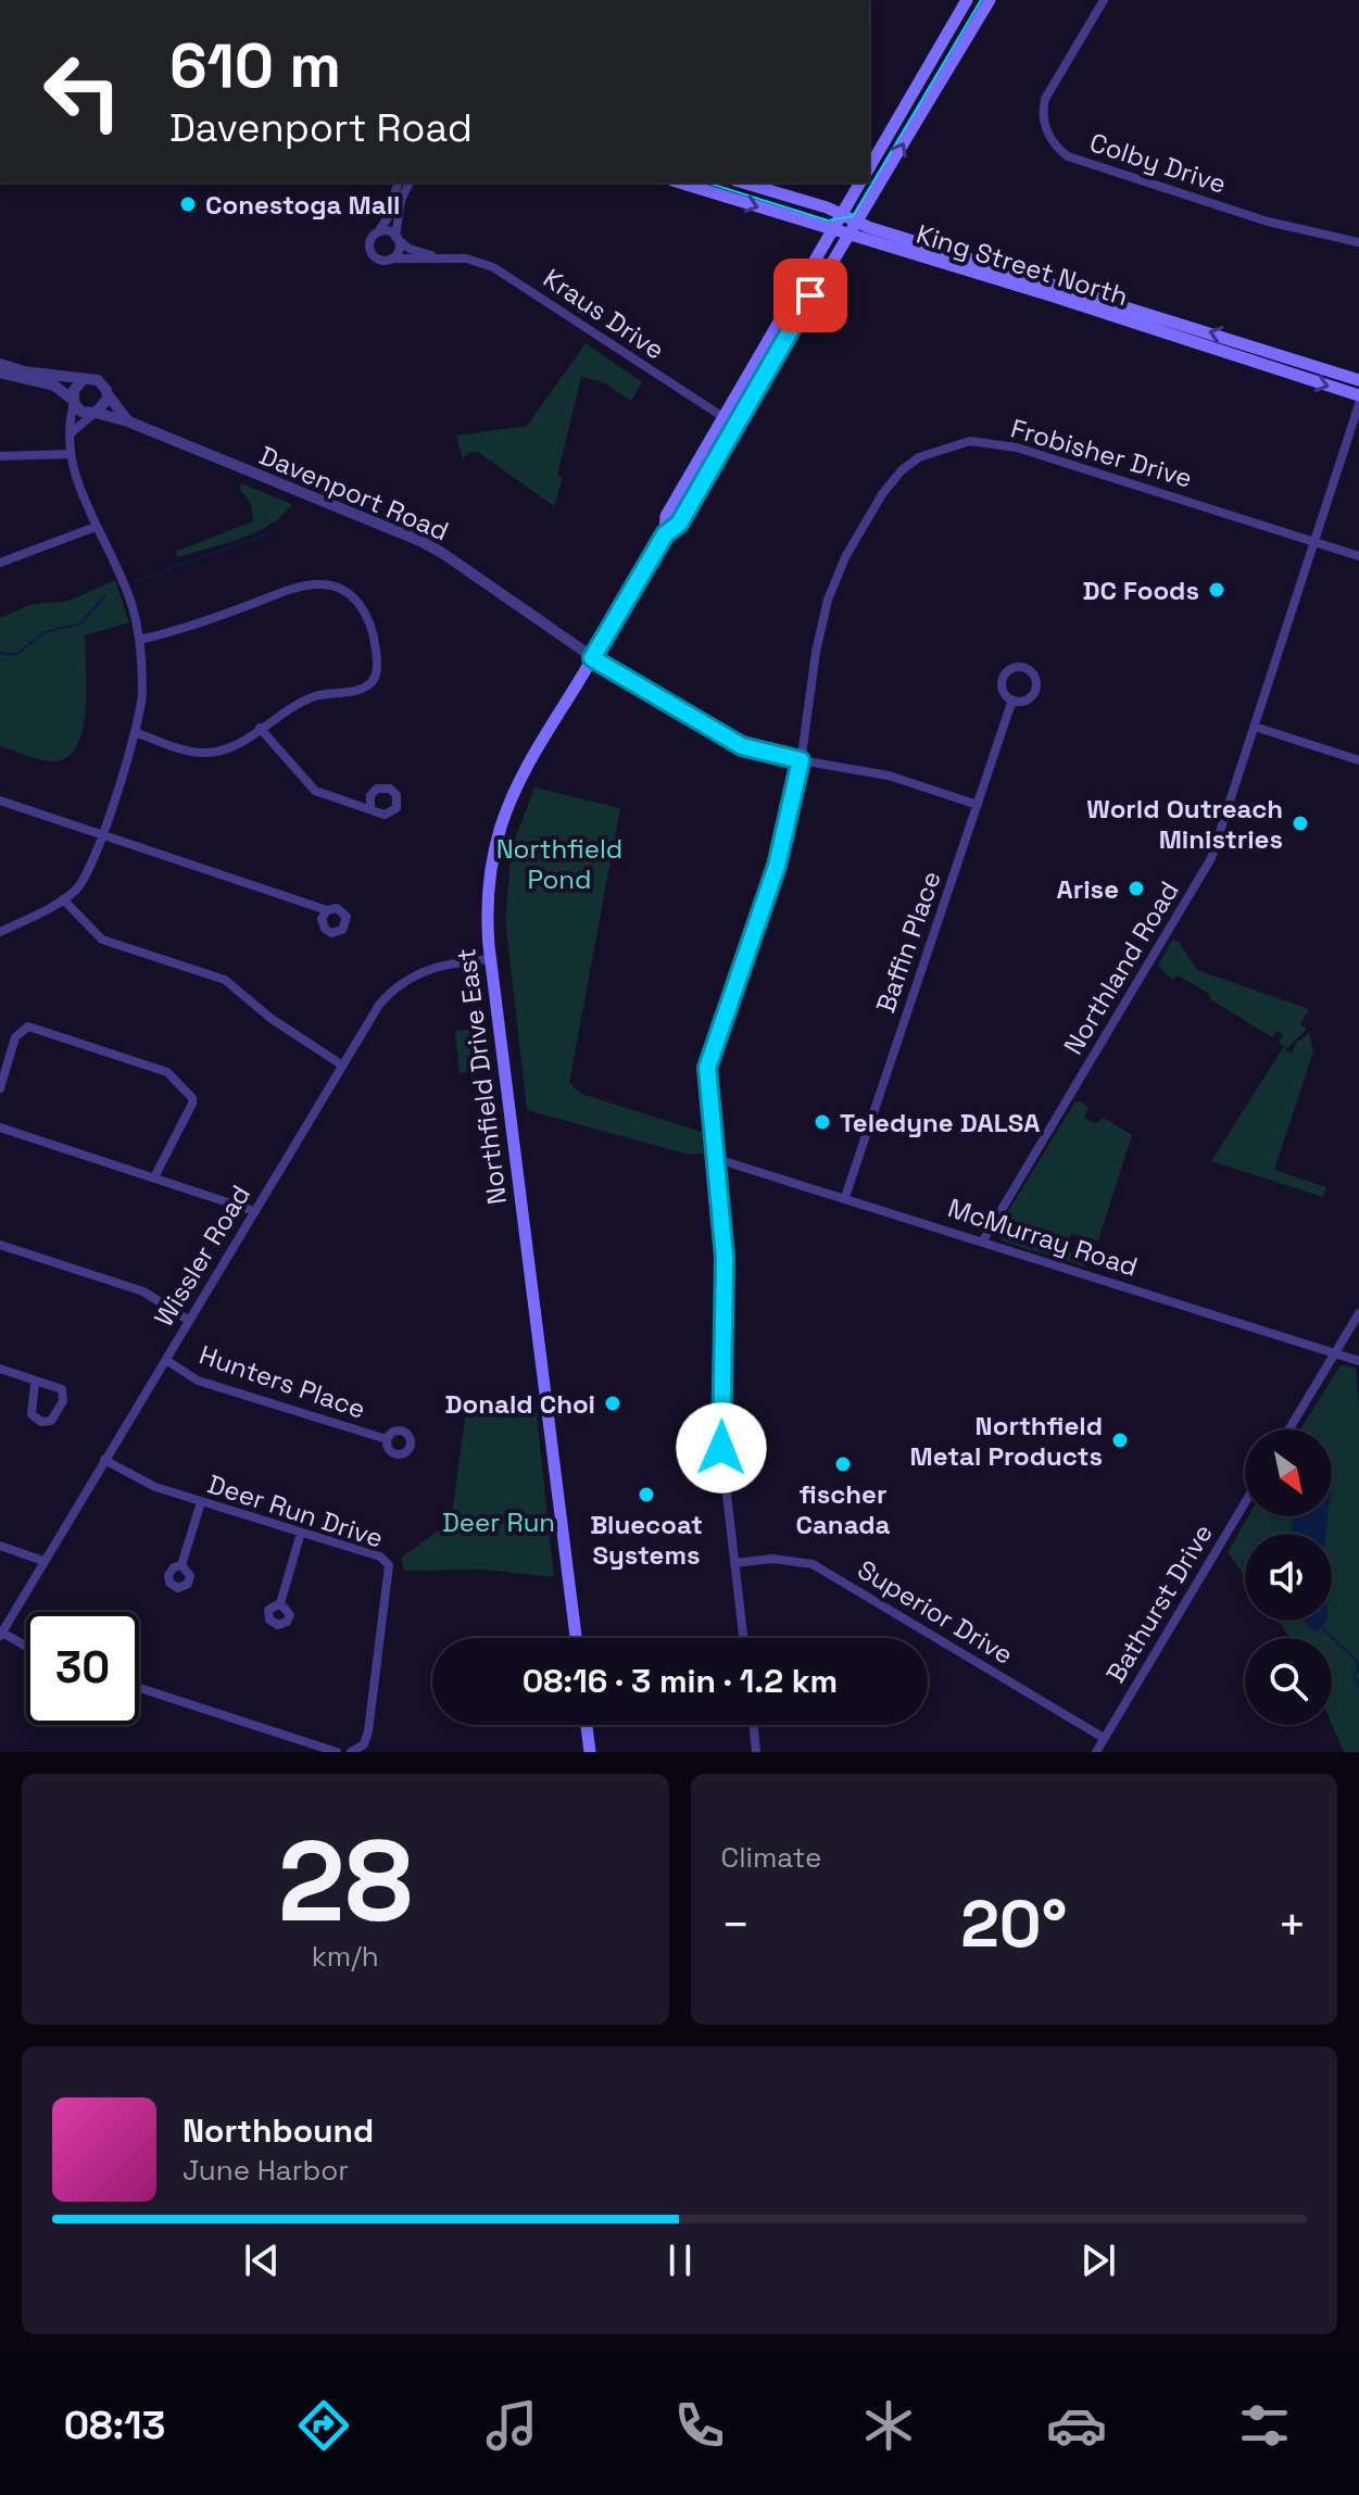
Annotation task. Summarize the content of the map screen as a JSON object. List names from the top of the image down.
{
  "streets": {
    "main road": ["King Street North", "Northfield Drive East"],
    "street": [
      "Colby Drive",
      "Kraus Drive",
      "Frobisher Drive",
      "Davenport Road",
      "Baffin Place",
      "Northland Road",
      "McMurray Road",
      "Wissler Road",
      "Hunters Place",
      "Deer Run Drive",
      "Bathurst Drive",
      "Superior Drive"
    ]
  },
  "crossings": [
    ["King Street North", "Northfield Drive East"],
    ["Kraus Drive", "Northfield Drive East"],
    ["Frobisher Drive", "Davenport Road"],
    ["Frobisher Drive", "Northland Road"],
    ["Frobisher Drive", "McMurray Road"],
    ["Frobisher Drive", "Superior Drive"],
    ["Davenport Road", "Baffin Place"],
    ["Davenport Road", "Northfield Drive East"],
    ["Baffin Place", "McMurray Road"],
    ["Northland Road", "McMurray Road"],
    ["Northfield Drive East", "Wissler Road"],
    ["Wissler Road", "Hunters Place"],
    ["Wissler Road", "Deer Run Drive"],
    ["Bathurst Drive", "Superior Drive"]
  ],
  "parks": ["Northfield Pond", "Deer Run"],
  "places": [
    "Conestoga Mall",
    "DC Foods",
    "World Outreach Ministries",
    "Arise",
    "Teledyne DALSA",
    "Donald Choi",
    "Northfield Metal Products",
    "fischer Canada",
    "Bluecoat Systems"
  ],
  "north": "bottom right",
  "page": {
    "turn": ["610 m", "Davenport Road"],
    "limit": "30",
    "trip": "08:16 · 3 min · 1.2 km",
    "tile": [
      ["28", "km/h"],
      "Climate"
    ],
    "heat": ["−", "20°", "+"],
    "song": ["Northbound", "June Harbor"],
    "tabs": "08:13"
  }
}
